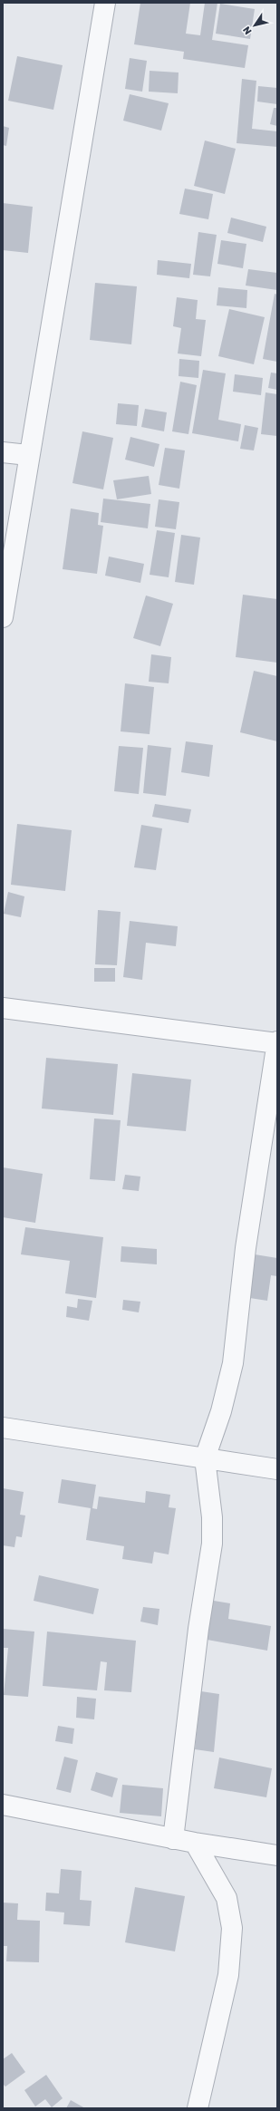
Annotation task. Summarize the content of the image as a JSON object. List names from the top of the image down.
{
  "north": "bottom left"
}
